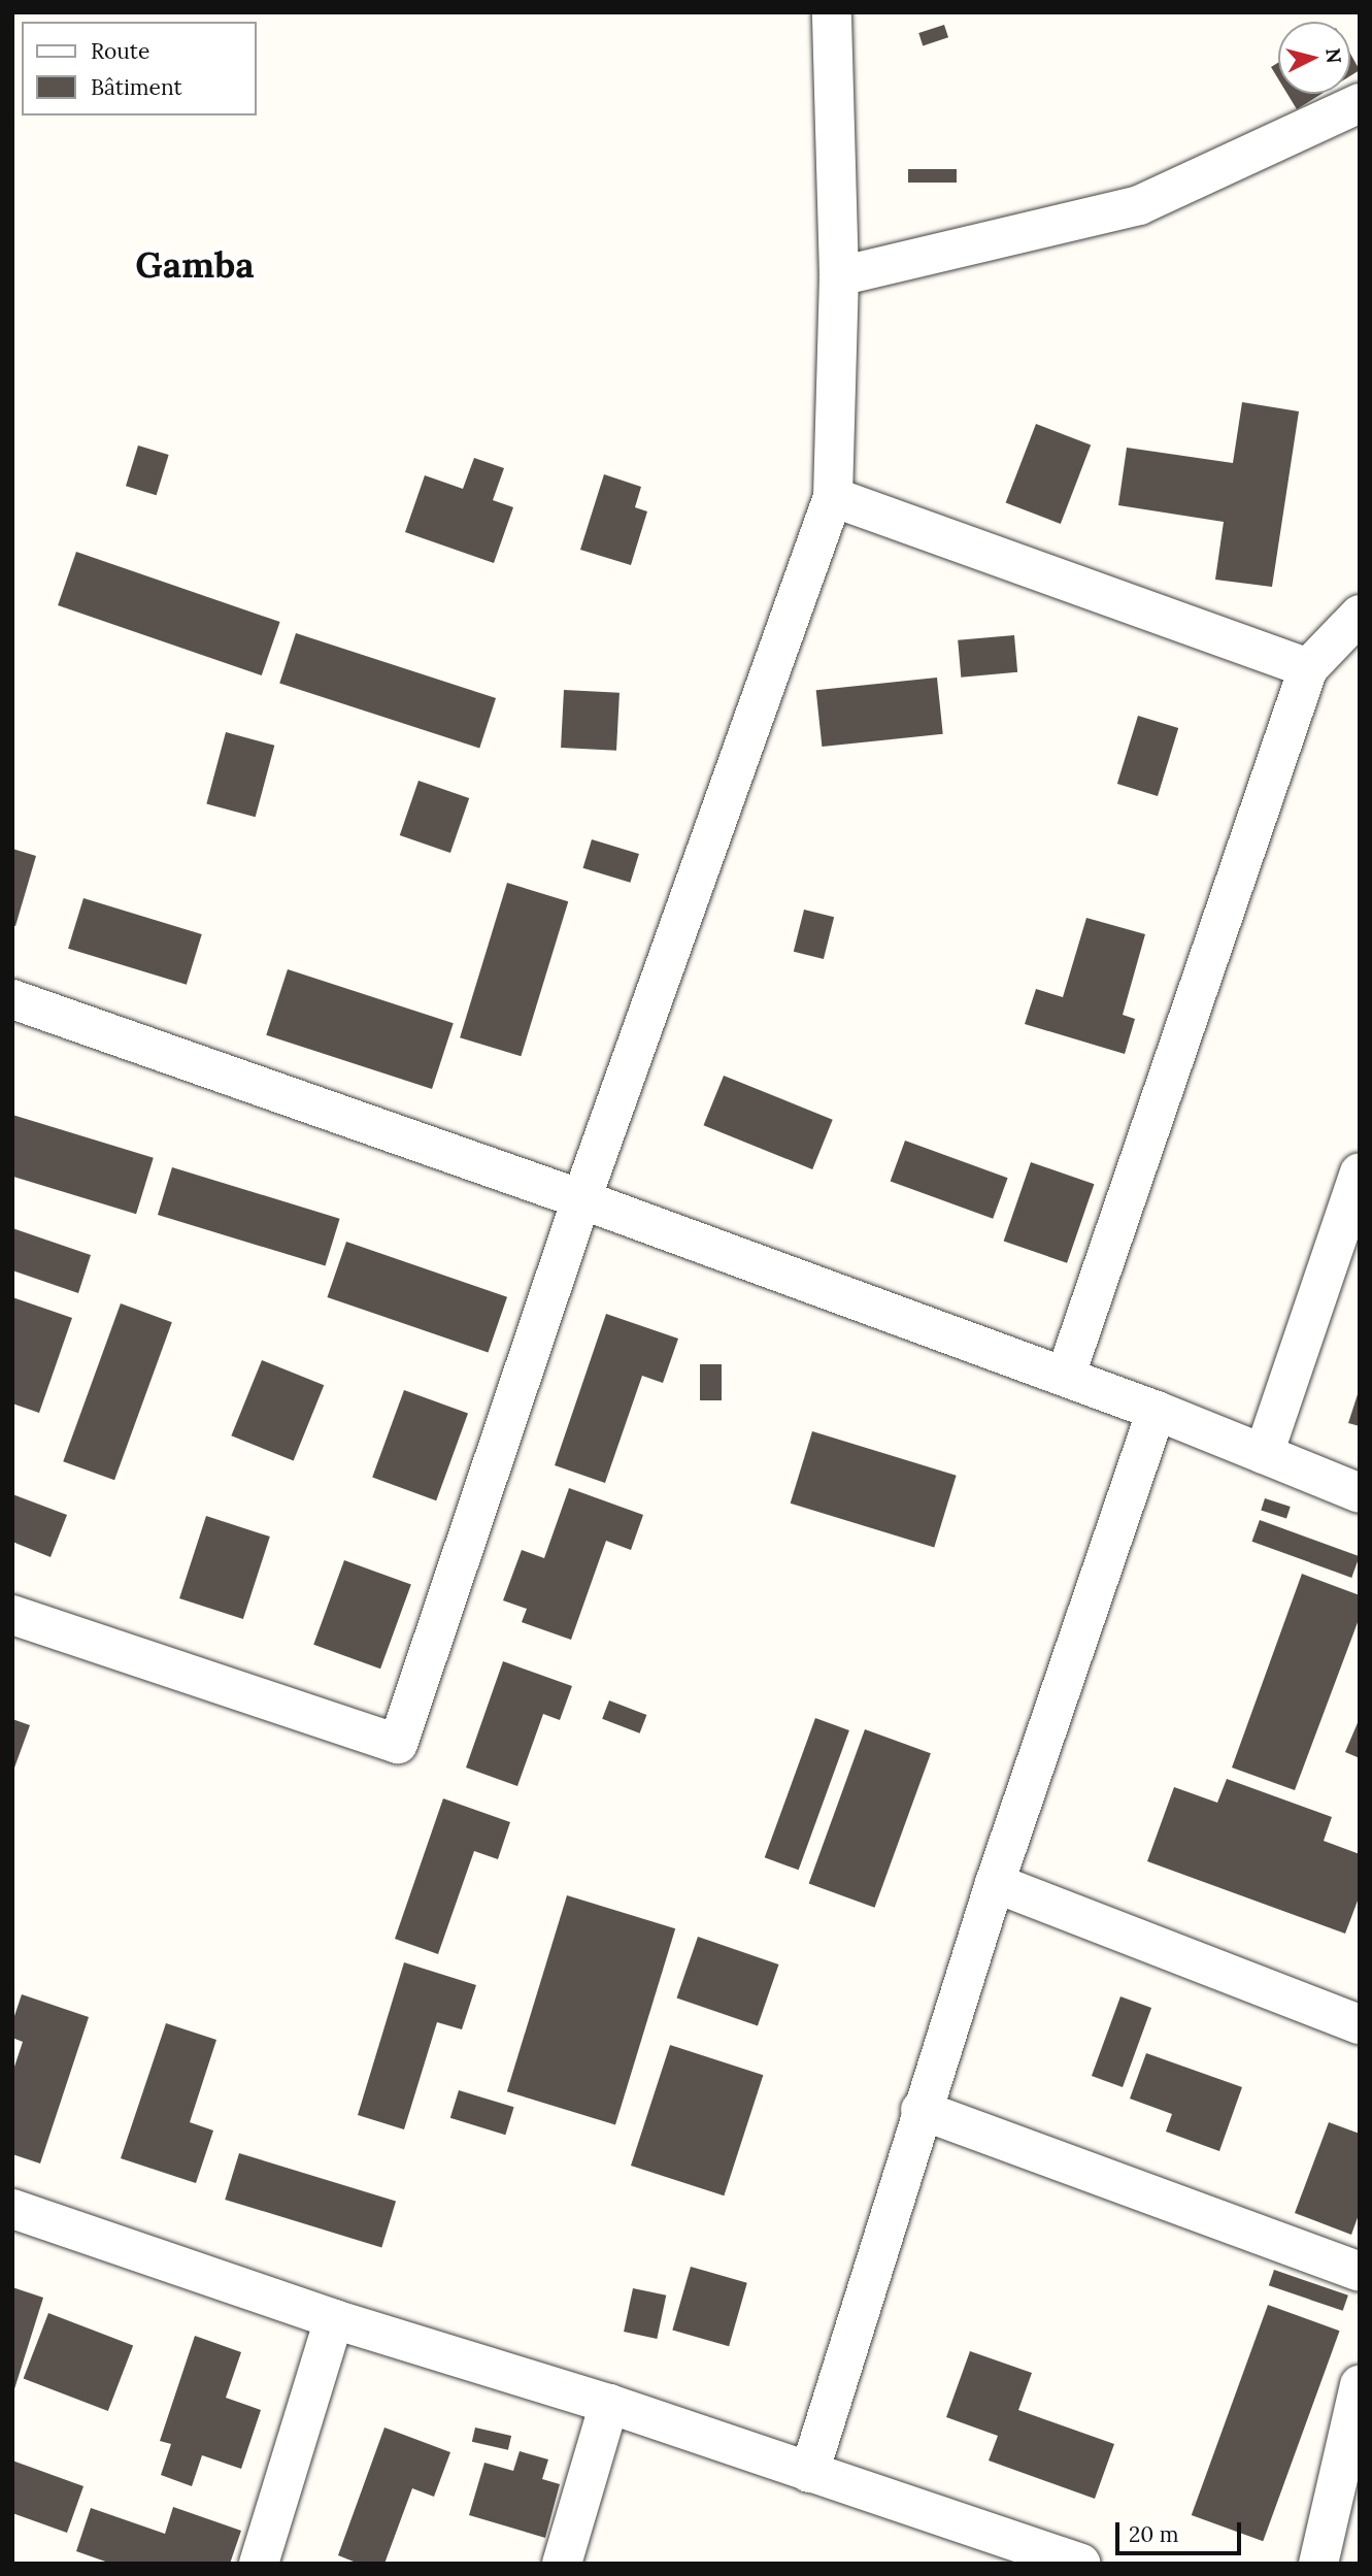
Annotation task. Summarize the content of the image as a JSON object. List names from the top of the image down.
{
  "districts": ["Gamba"],
  "legend": ["Route", "Bâtiment"],
  "scale_bar": "20 m",
  "north": "right"
}
